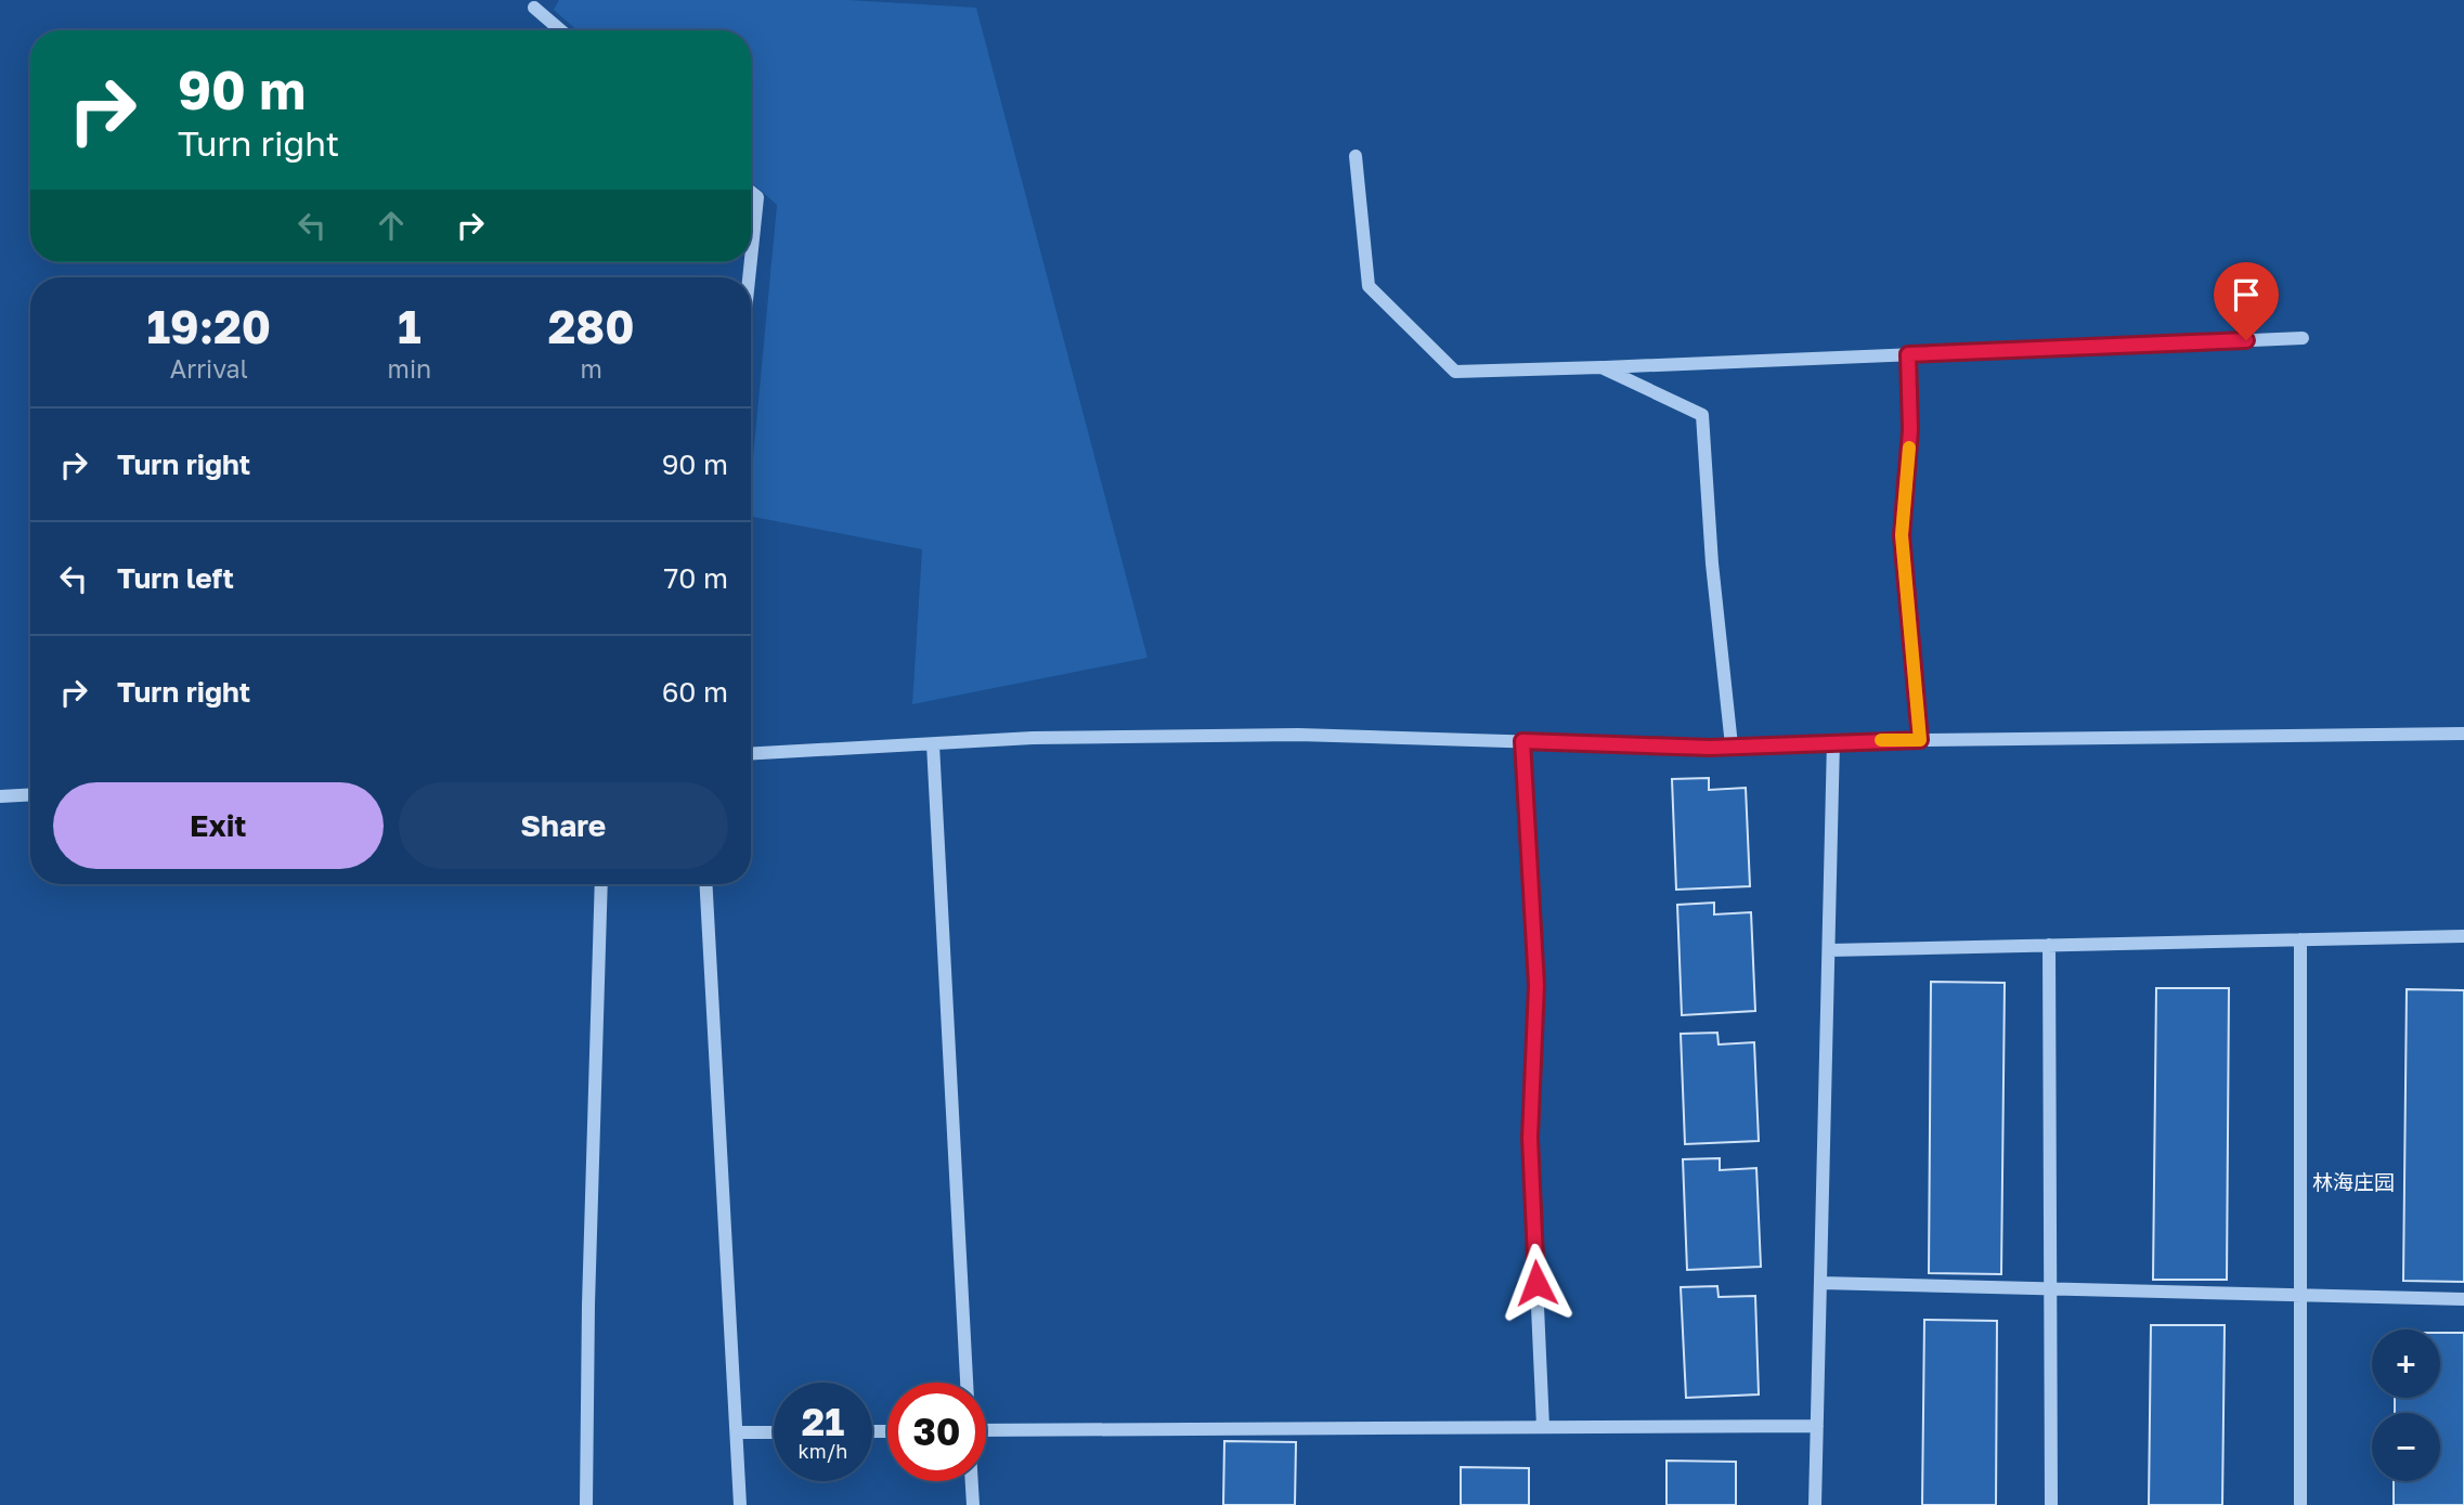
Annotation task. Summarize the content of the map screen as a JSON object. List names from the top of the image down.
{
  "districts": ["林海庄园"],
  "page": {
    "turn": ["90 m", "Turn right"],
    "eta": [
      "19:20",
      "Arrival",
      "1",
      "min",
      "280",
      "m"
    ],
    "list": [
      {
        "name": "Turn right",
        "value": "90 m"
      },
      {
        "name": "Turn left",
        "value": "70 m"
      },
      {
        "name": "Turn right",
        "value": "60 m"
      }
    ],
    "buttons": ["Exit", "Share"],
    "map_buttons": ["+", "−"],
    "speed": "21 km/h",
    "limit": "30"
  }
}
